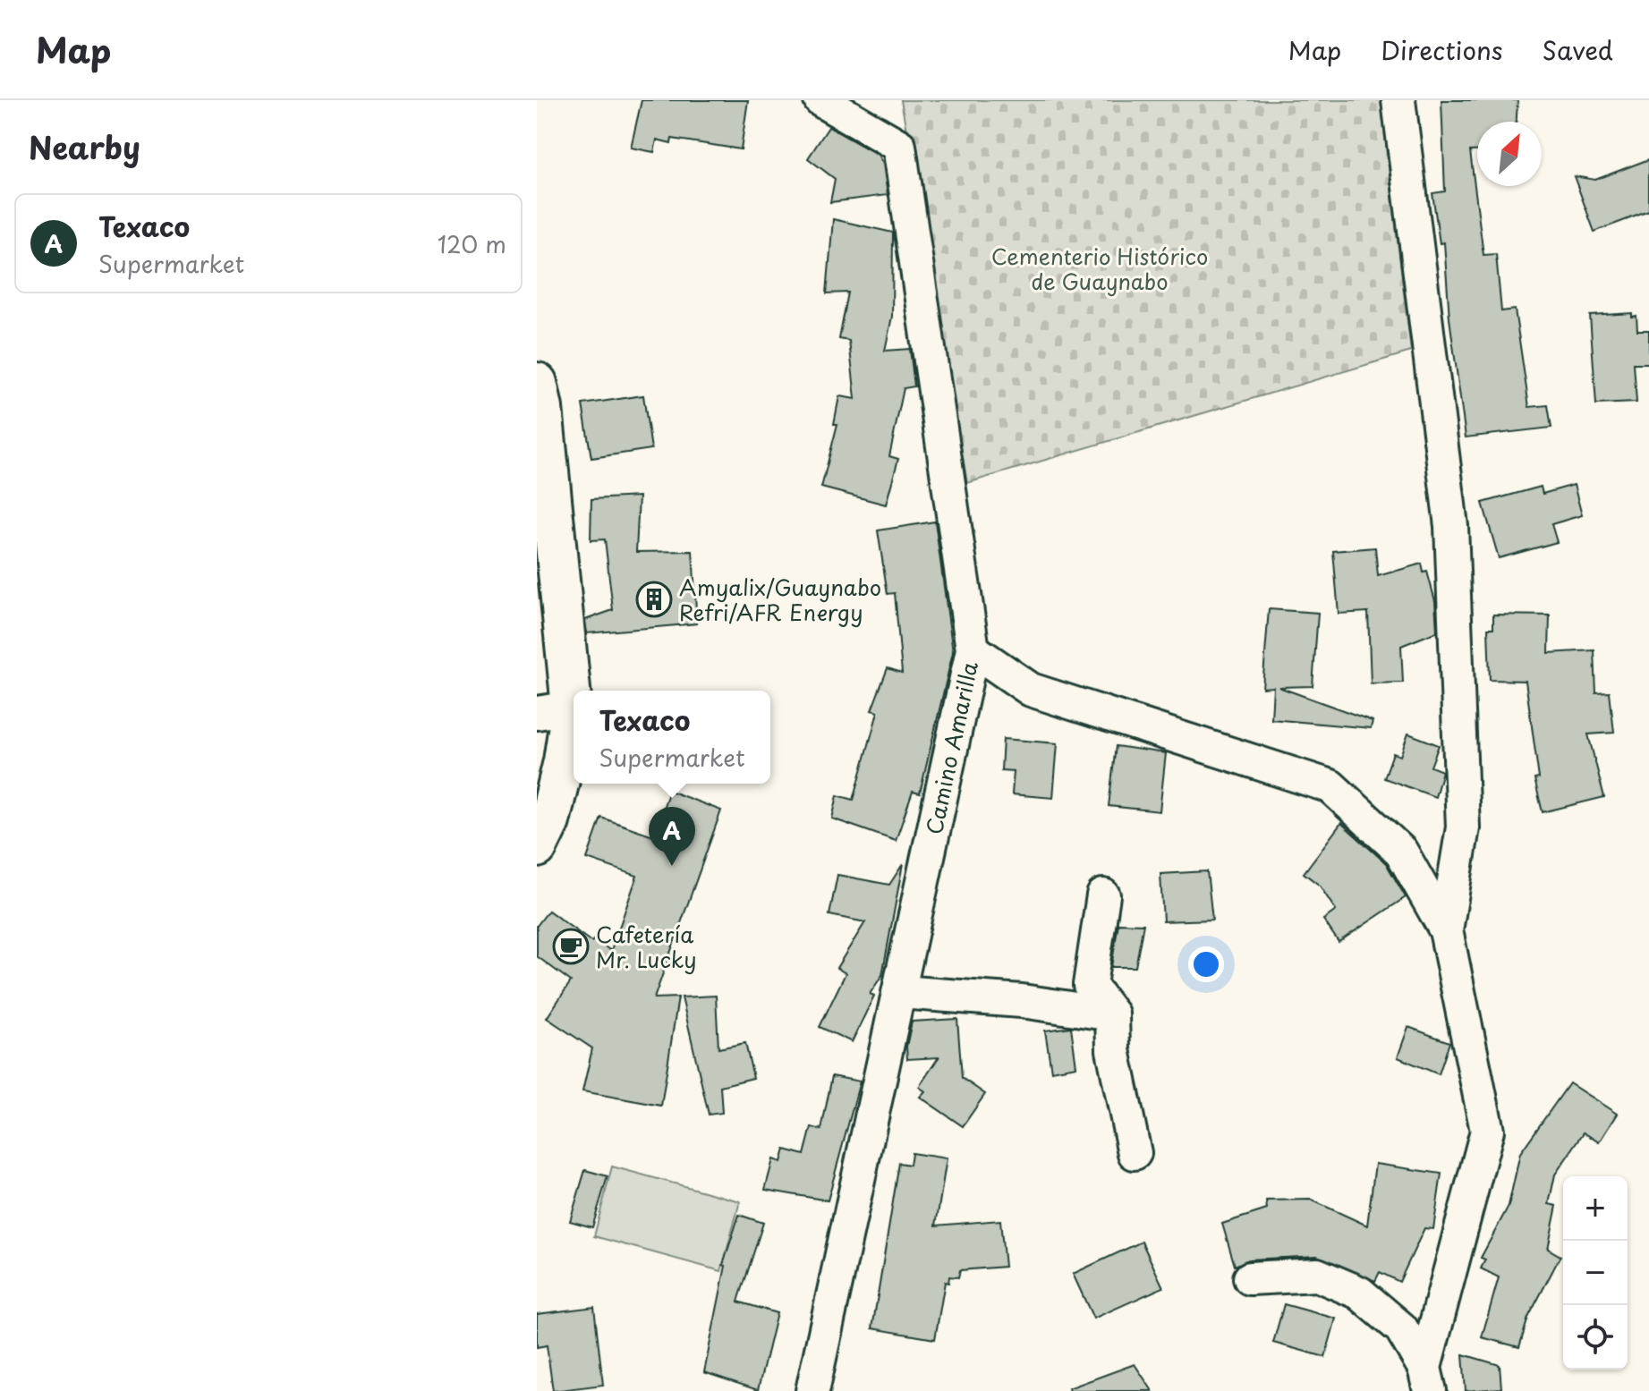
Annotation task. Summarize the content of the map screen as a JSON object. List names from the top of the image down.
{
  "streets": {
    "street": ["Camino Amarilla"]
  },
  "parks": ["Cementerio Histórico de Guaynabo"],
  "places": {
    "building": ["Amyalix/Guaynabo Refri/AFR Energy"],
    "cafe": ["Cafetería Mr. Lucky"]
  },
  "north": "top right",
  "page": {
    "header": "Map",
    "nav": ["Map", "Directions", "Saved"],
    "heading": "Nearby",
    "list": [
      {
        "mark": "A",
        "name": "Texaco",
        "note": "Supermarket",
        "value": "120 m"
      }
    ],
    "popup": ["Texaco", "Supermarket"],
    "pins": "A",
    "map_buttons": ["+", "−"]
  }
}
